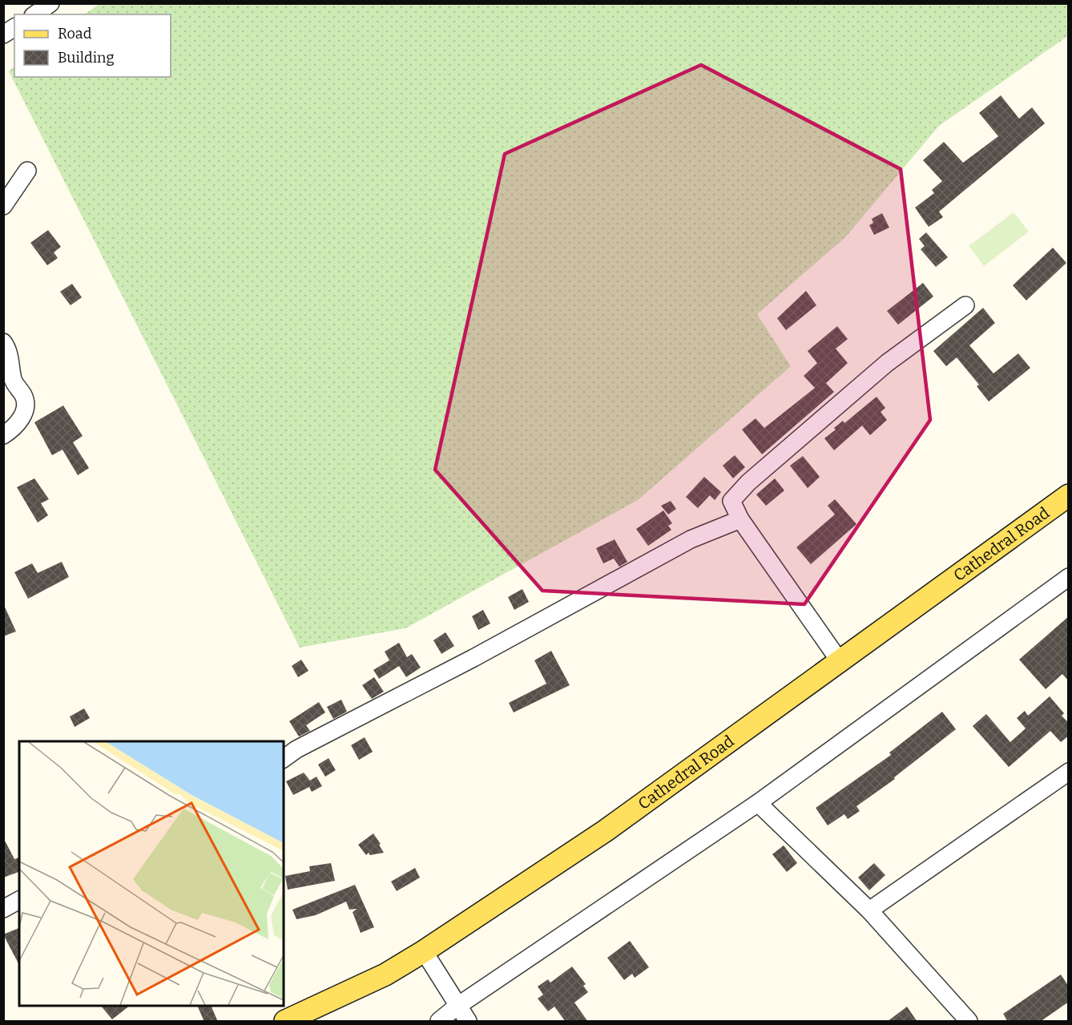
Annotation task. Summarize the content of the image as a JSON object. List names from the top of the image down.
{
  "streets": {
    "main road": ["Cathedral Road"]
  },
  "legend": ["Road", "Building"]
}
